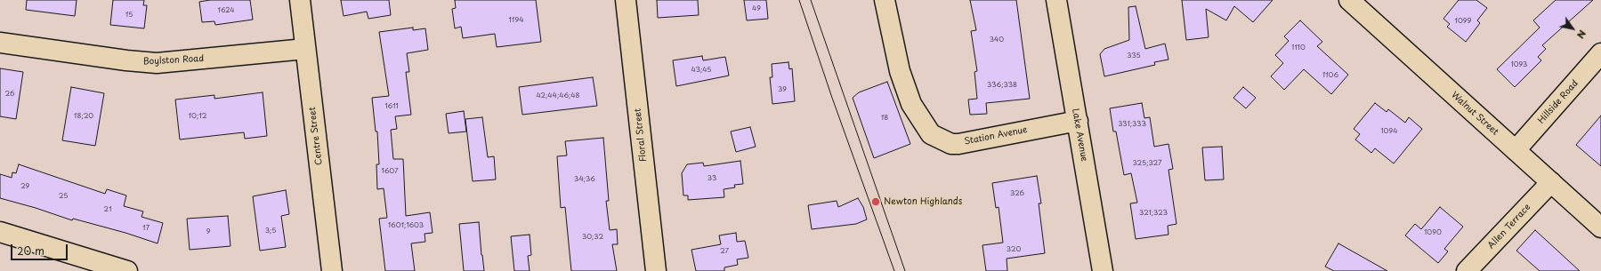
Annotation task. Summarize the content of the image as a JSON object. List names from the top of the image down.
{
  "streets": {
    "street": [
      "Boylston Road",
      "Hillside Road",
      "Walnut Street",
      "Floral Street",
      "Lake Avenue",
      "Centre Street",
      "Station Avenue",
      "Allen Terrace"
    ]
  },
  "crossings": [
    ["Boylston Road", "Centre Street"],
    ["Hillside Road", "Walnut Street"],
    ["Walnut Street", "Allen Terrace"],
    ["Lake Avenue", "Station Avenue"]
  ],
  "places": ["Newton Highlands"],
  "house_numbers": [
    "49",
    "1624",
    "15",
    "1194",
    "1099",
    "340",
    "1110",
    "335",
    "1093",
    "43;45",
    "1106",
    "336;338",
    "39",
    "26",
    "42;44;46;48",
    "1611",
    "18;20",
    "10;12",
    "18",
    "331;333",
    "1094",
    "325;327",
    "1607",
    "33",
    "34;36",
    "29",
    "326",
    "25",
    "21",
    "321;323",
    "1601;1603",
    "17",
    "3;5",
    "9",
    "1090",
    "30;32",
    "320",
    "27"
  ],
  "scale_bar": "20 m",
  "north": "bottom right"
}
